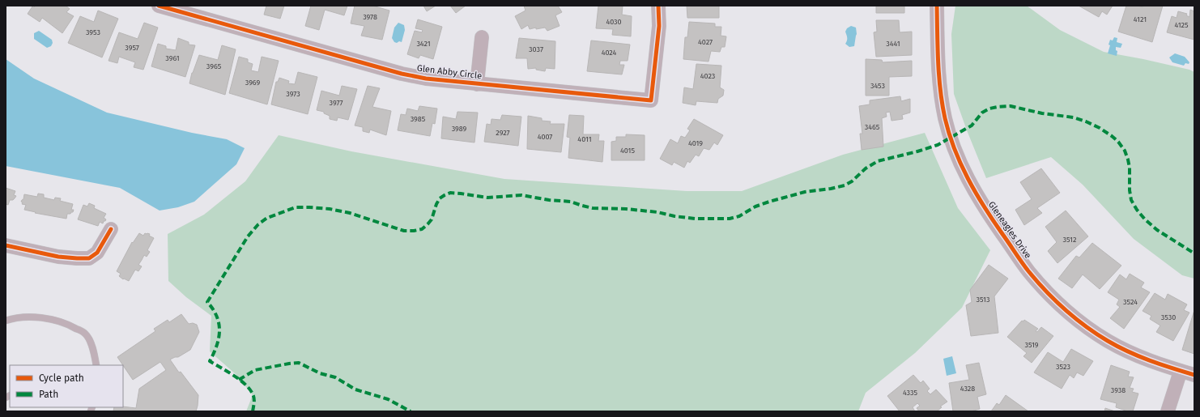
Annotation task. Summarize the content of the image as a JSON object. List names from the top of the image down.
{
  "streets": {
    "street": ["Glen Abby Circle", "Gleneagles Drive"]
  },
  "house_numbers": [
    "3978",
    "4121",
    "4030",
    "4125",
    "3953",
    "4027",
    "3421",
    "3441",
    "3957",
    "3037",
    "4024",
    "3961",
    "3965",
    "4023",
    "3969",
    "3453",
    "3973",
    "3977",
    "3985",
    "3465",
    "3989",
    "2927",
    "4007",
    "4011",
    "4019",
    "4015",
    "3512",
    "3513",
    "3524",
    "3530",
    "3519",
    "3523",
    "4328",
    "3938",
    "4335"
  ],
  "legend": ["Cycle path", "Path"]
}
